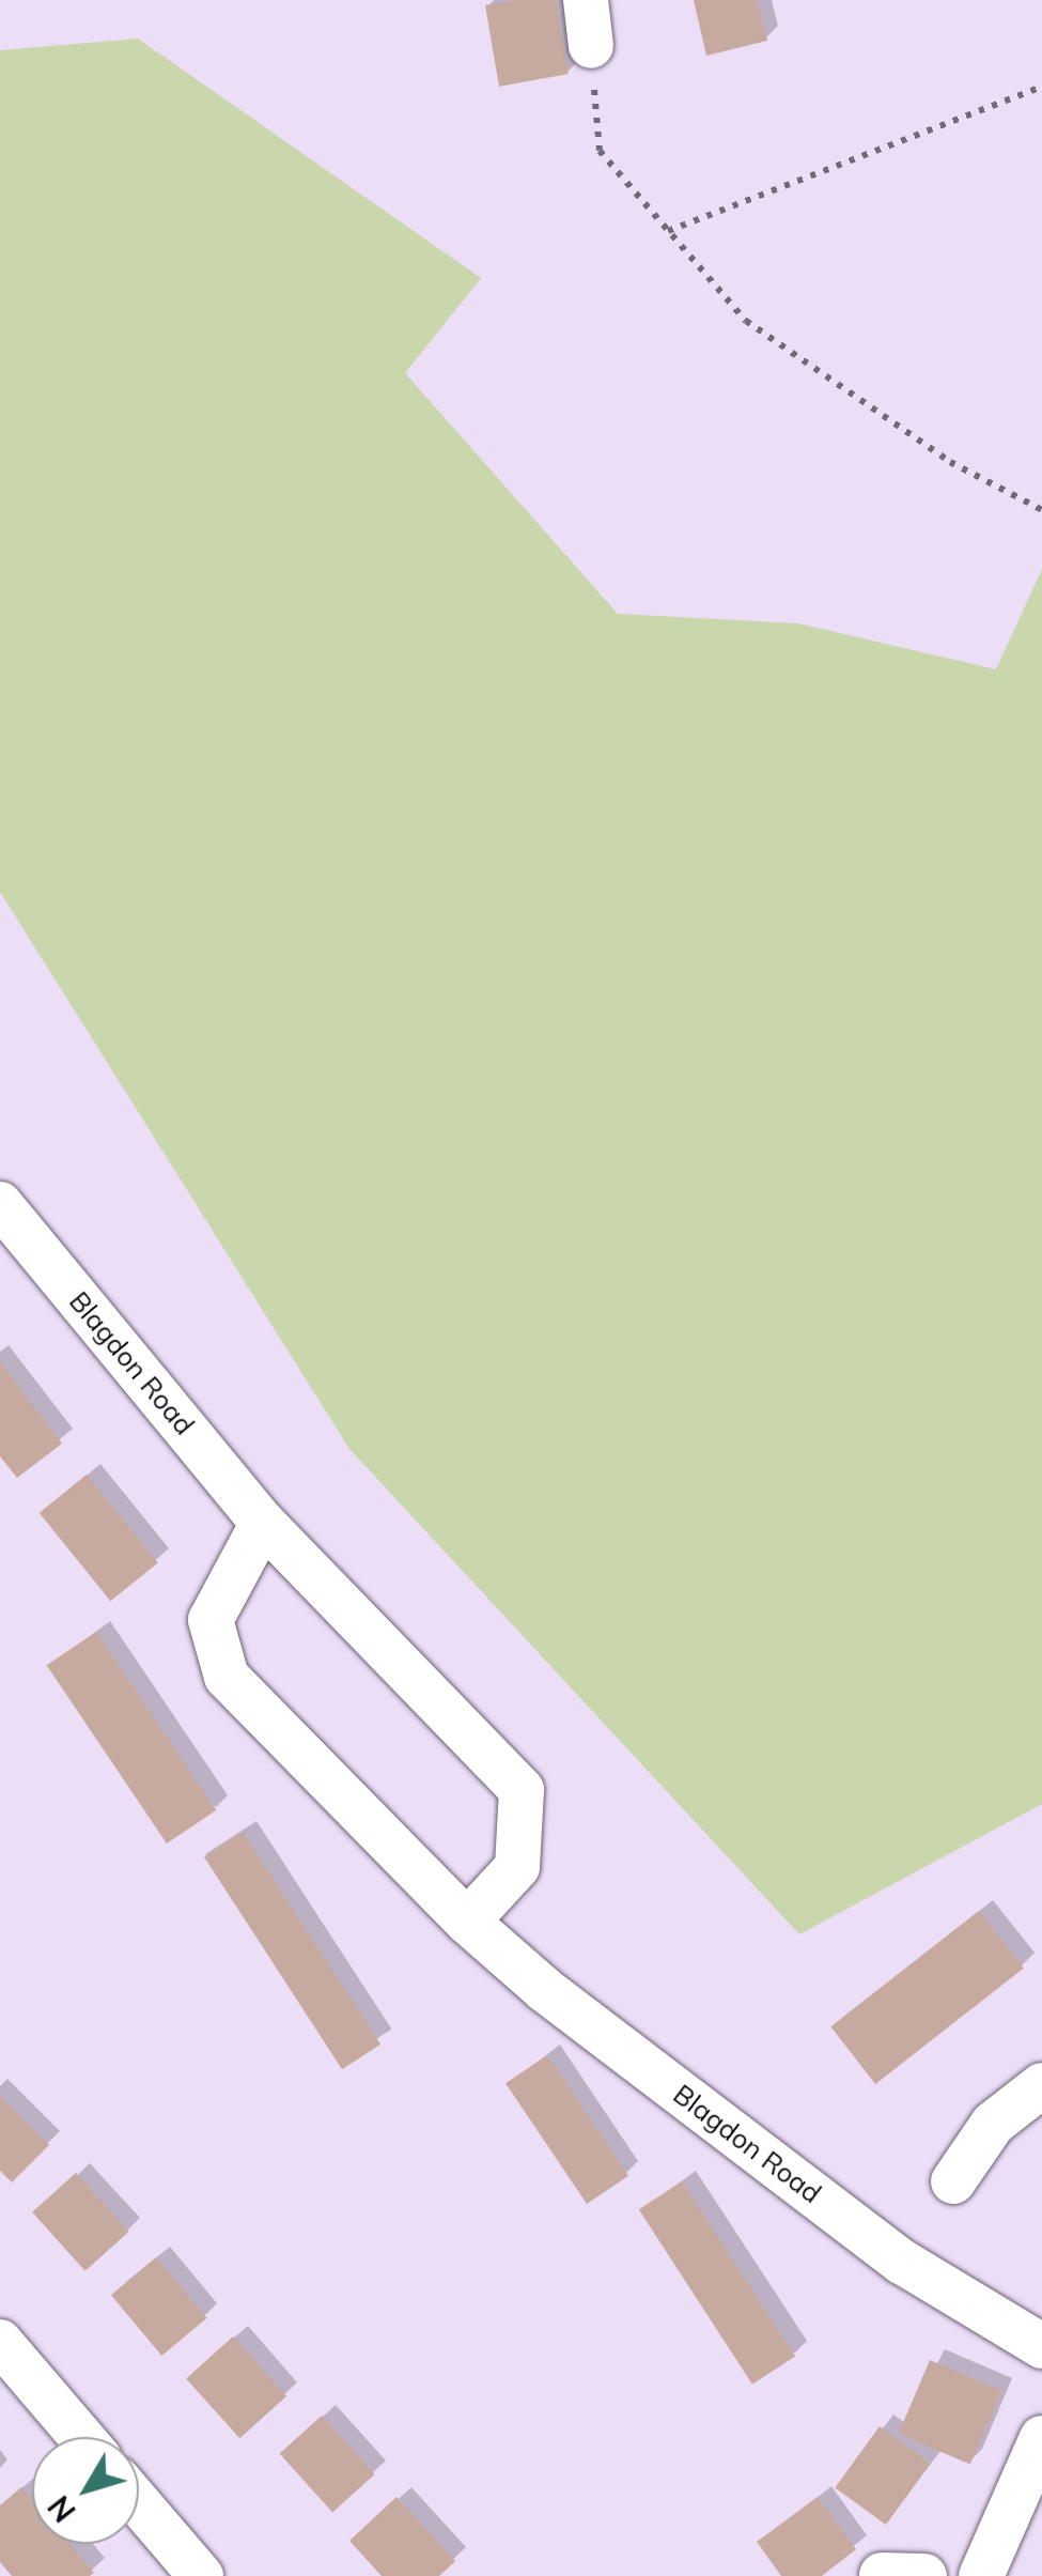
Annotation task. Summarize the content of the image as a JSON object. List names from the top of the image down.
{
  "streets": {
    "street": ["Blagdon Road"]
  },
  "north": "bottom left"
}
